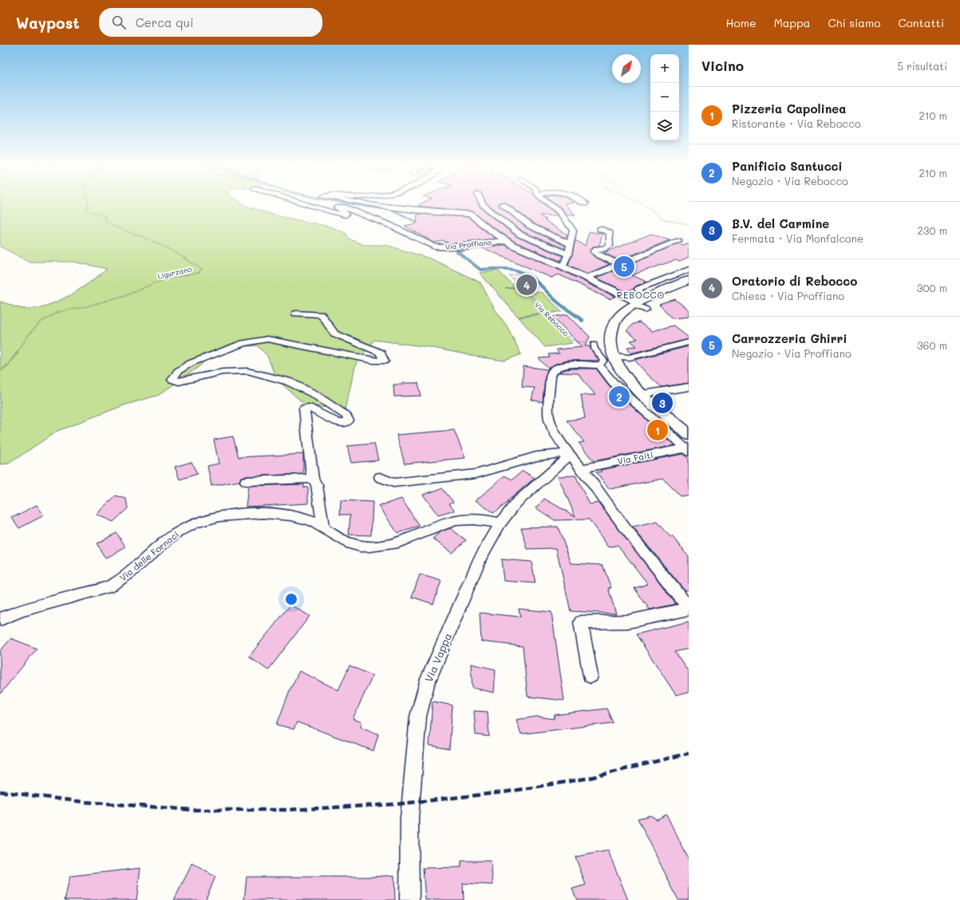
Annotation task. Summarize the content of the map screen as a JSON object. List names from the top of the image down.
{
  "streets": {
    "street": [
      "Via Proffiano",
      "Via Faiti",
      "Via delle Fornaci",
      "Via Vappa"
    ],
    "path": ["Ligurzano", "Via Rebocco"]
  },
  "crossings": [
    ["Via delle Fornaci", "Via Vappa"]
  ],
  "districts": ["REBOCCO"],
  "north": "top right",
  "page": {
    "header": "Waypost",
    "search": "Cerca qui",
    "nav": [
      "Home",
      "Mappa",
      "Chi siamo",
      "Contatti"
    ],
    "heading": ["Vicino", "5 risultati"],
    "map_buttons": ["+", "−"],
    "list": [
      {
        "mark": "1",
        "name": "Pizzeria Capolinea",
        "note": "Ristorante · Via Rebocco",
        "value": "210 m"
      },
      {
        "mark": "2",
        "name": "Panificio Santucci",
        "note": "Negozio · Via Rebocco",
        "value": "210 m"
      },
      {
        "mark": "3",
        "name": "B.V. del Carmine",
        "note": "Fermata · Via Monfalcone",
        "value": "230 m"
      },
      {
        "mark": "4",
        "name": "Oratorio di Rebocco",
        "note": "Chiesa · Via Proffiano",
        "value": "300 m"
      },
      {
        "mark": "5",
        "name": "Carrozzeria Ghirri",
        "note": "Negozio · Via Proffiano",
        "value": "360 m"
      }
    ],
    "pins": [
      "5",
      "4",
      "2",
      "3",
      "1"
    ]
  }
}
